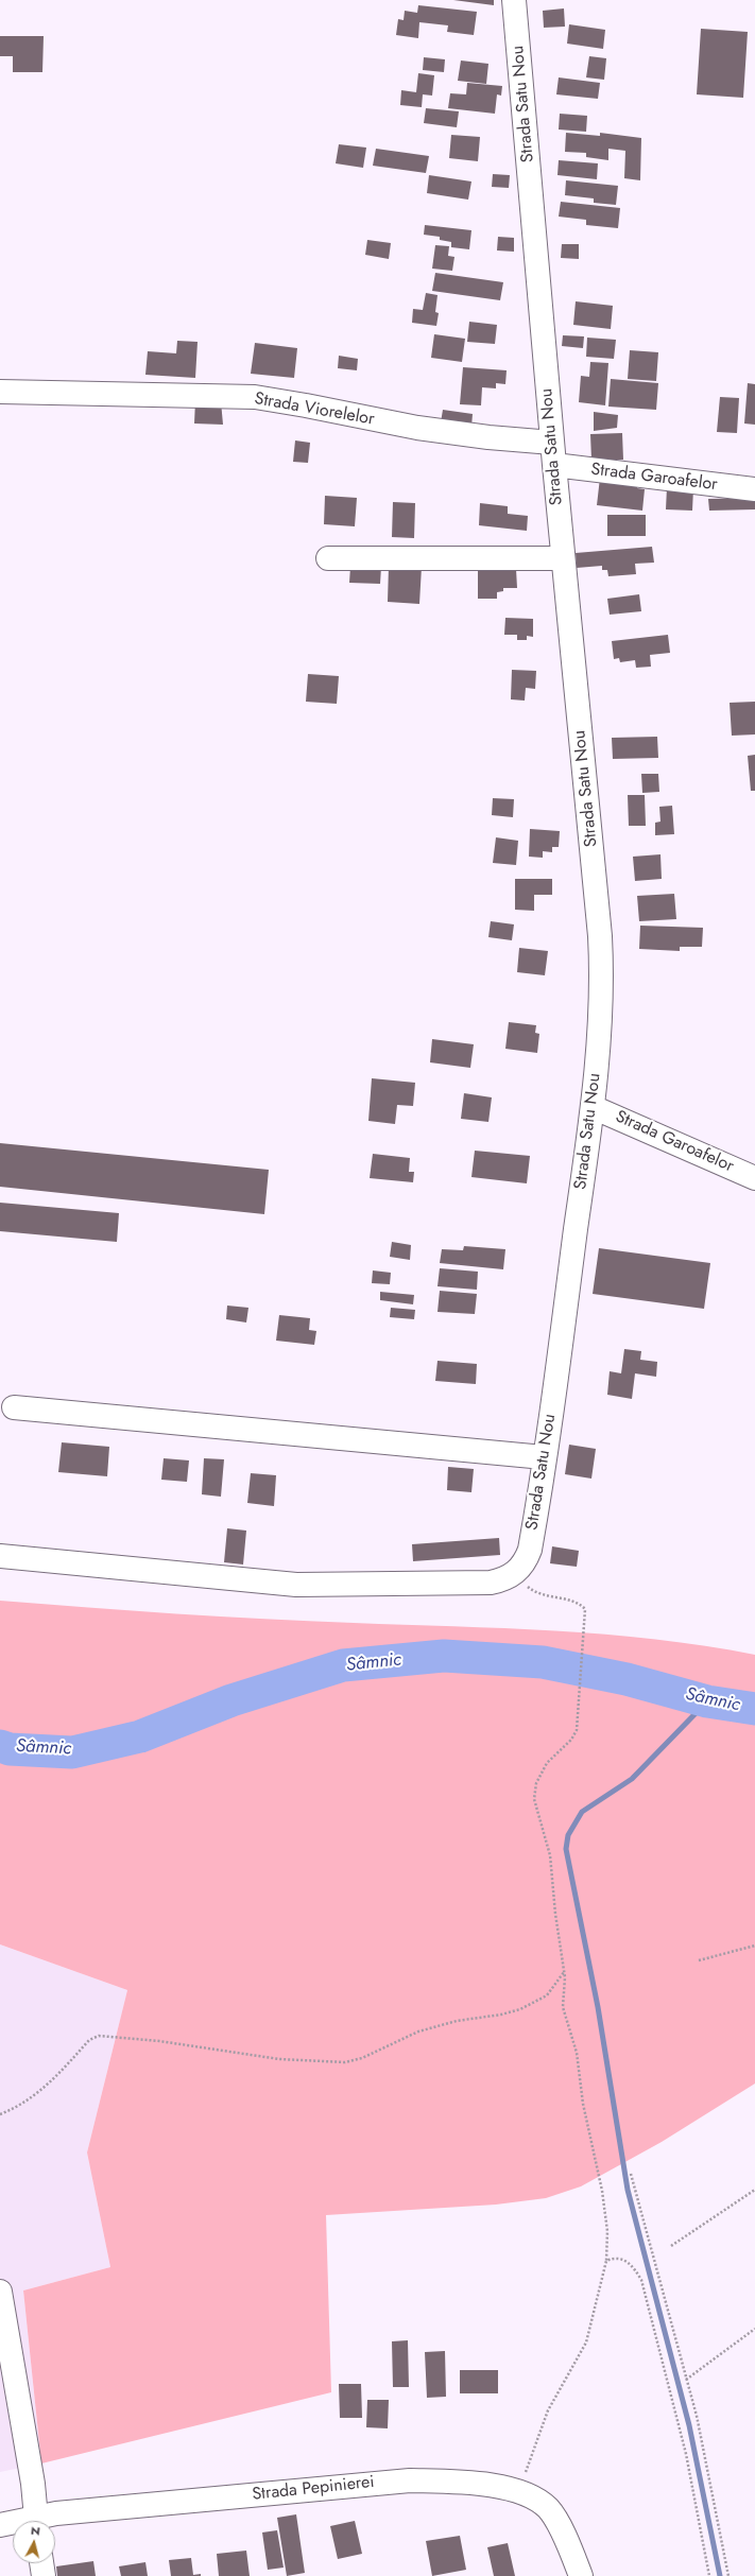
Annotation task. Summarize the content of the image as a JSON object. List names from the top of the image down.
{
  "streets": {
    "street": [
      "Strada Satu Nou",
      "Strada Viorelelor",
      "Strada Garoafelor",
      "Strada Pepinierei"
    ]
  },
  "crossings": [
    ["Strada Satu Nou", "Strada Viorelelor"],
    ["Strada Satu Nou", "Strada Garoafelor"]
  ],
  "water": ["Sâmnic"],
  "north": "top"
}
